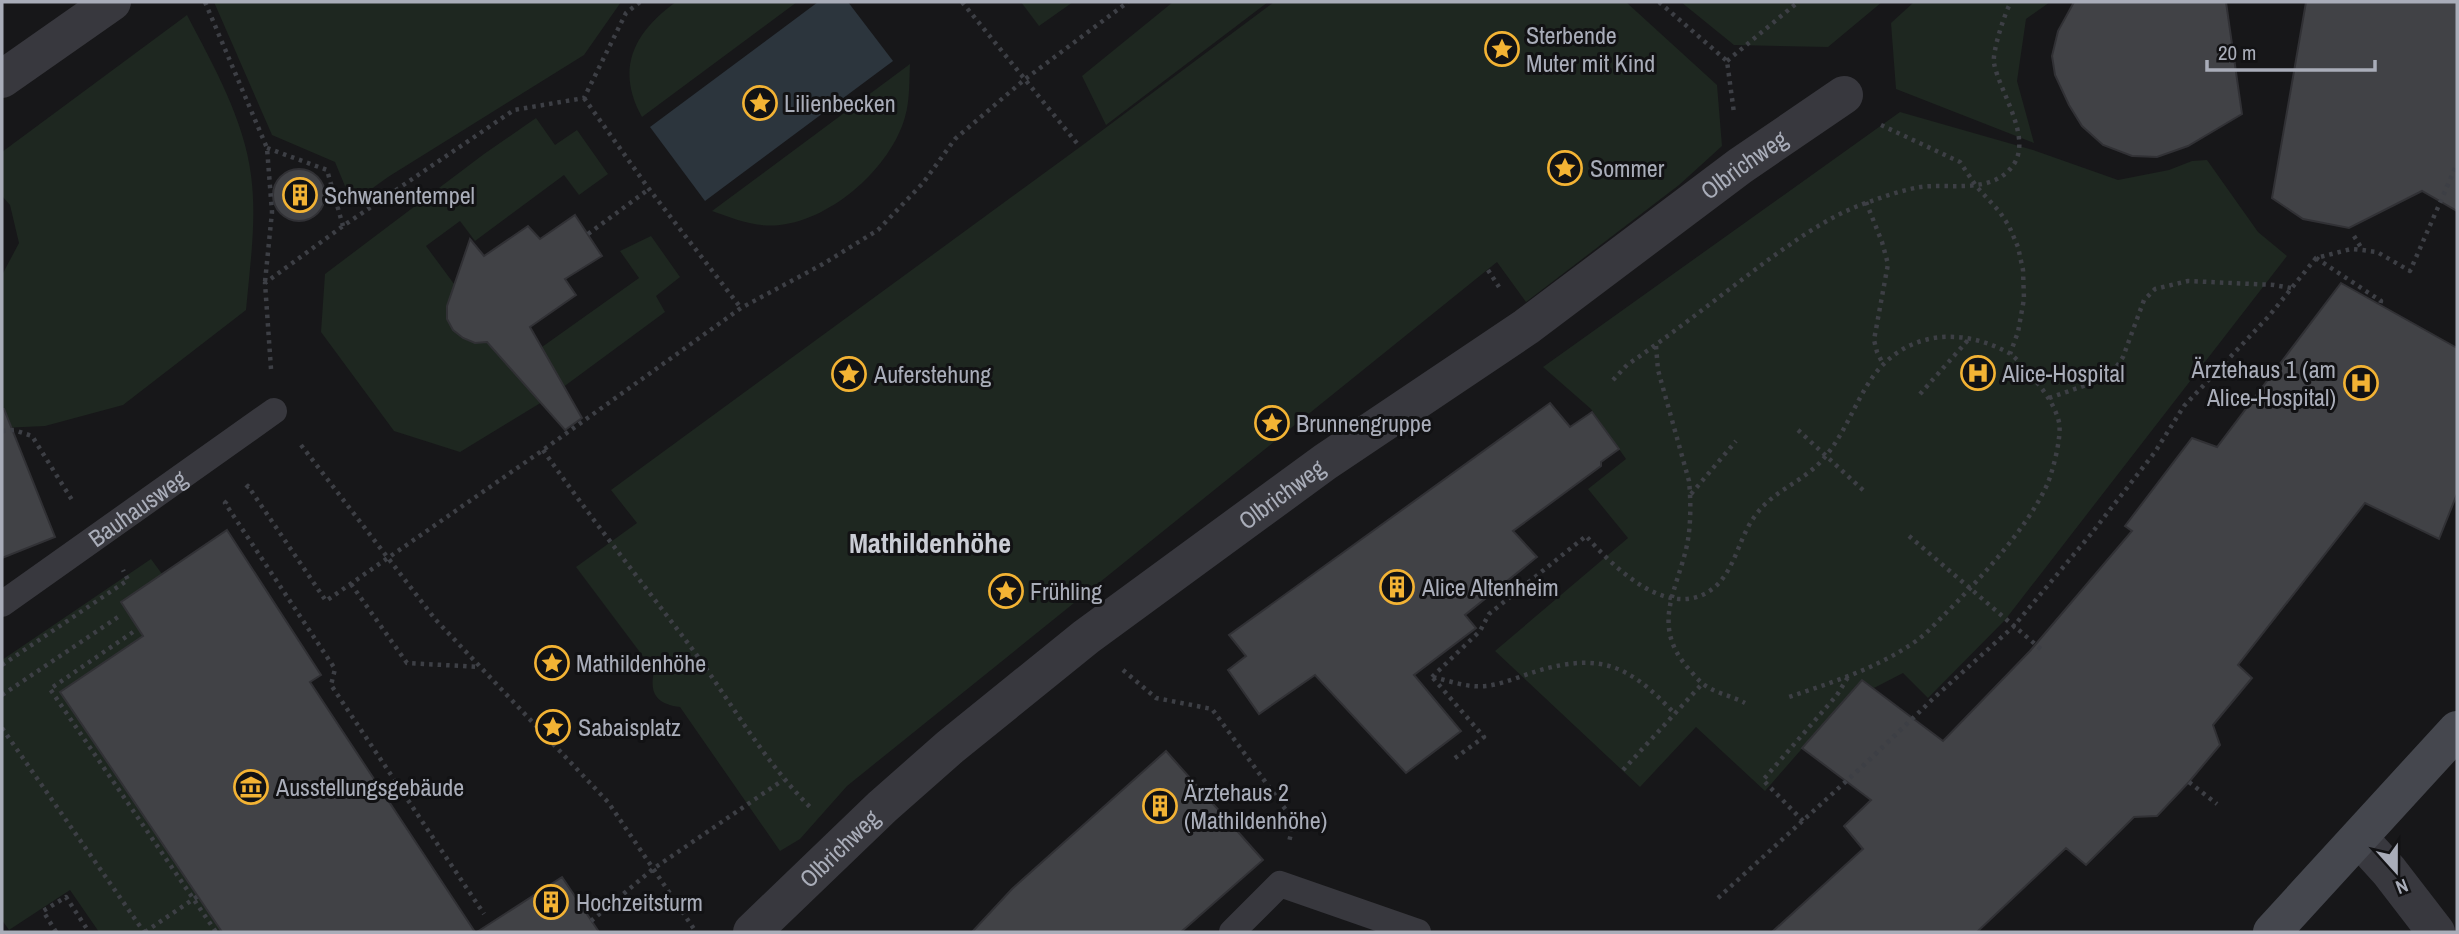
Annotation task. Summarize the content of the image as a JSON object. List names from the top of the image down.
{
  "streets": {
    "street": ["Olbrichweg"],
    "lane": ["Bauhausweg"]
  },
  "districts": ["Mathildenhöhe"],
  "places": {
    "place": [
      "Sterbende Muter mit Kind",
      "Lilienbecken",
      "Sommer",
      "Auferstehung",
      "Brunnengruppe",
      "Frühling",
      "Mathildenhöhe",
      "Sabaisplatz"
    ],
    "building": [
      "Schwanentempel",
      "Alice Altenheim",
      "Ärztehaus 2 (Mathildenhöhe)",
      "Hochzeitsturm"
    ],
    "hospital": ["Alice-Hospital", "Ärztehaus 1 (am Alice-Hospital)"],
    "museum": ["Ausstellungsgebäude"]
  },
  "scale_bar": "20 m",
  "north": "bottom"
}
